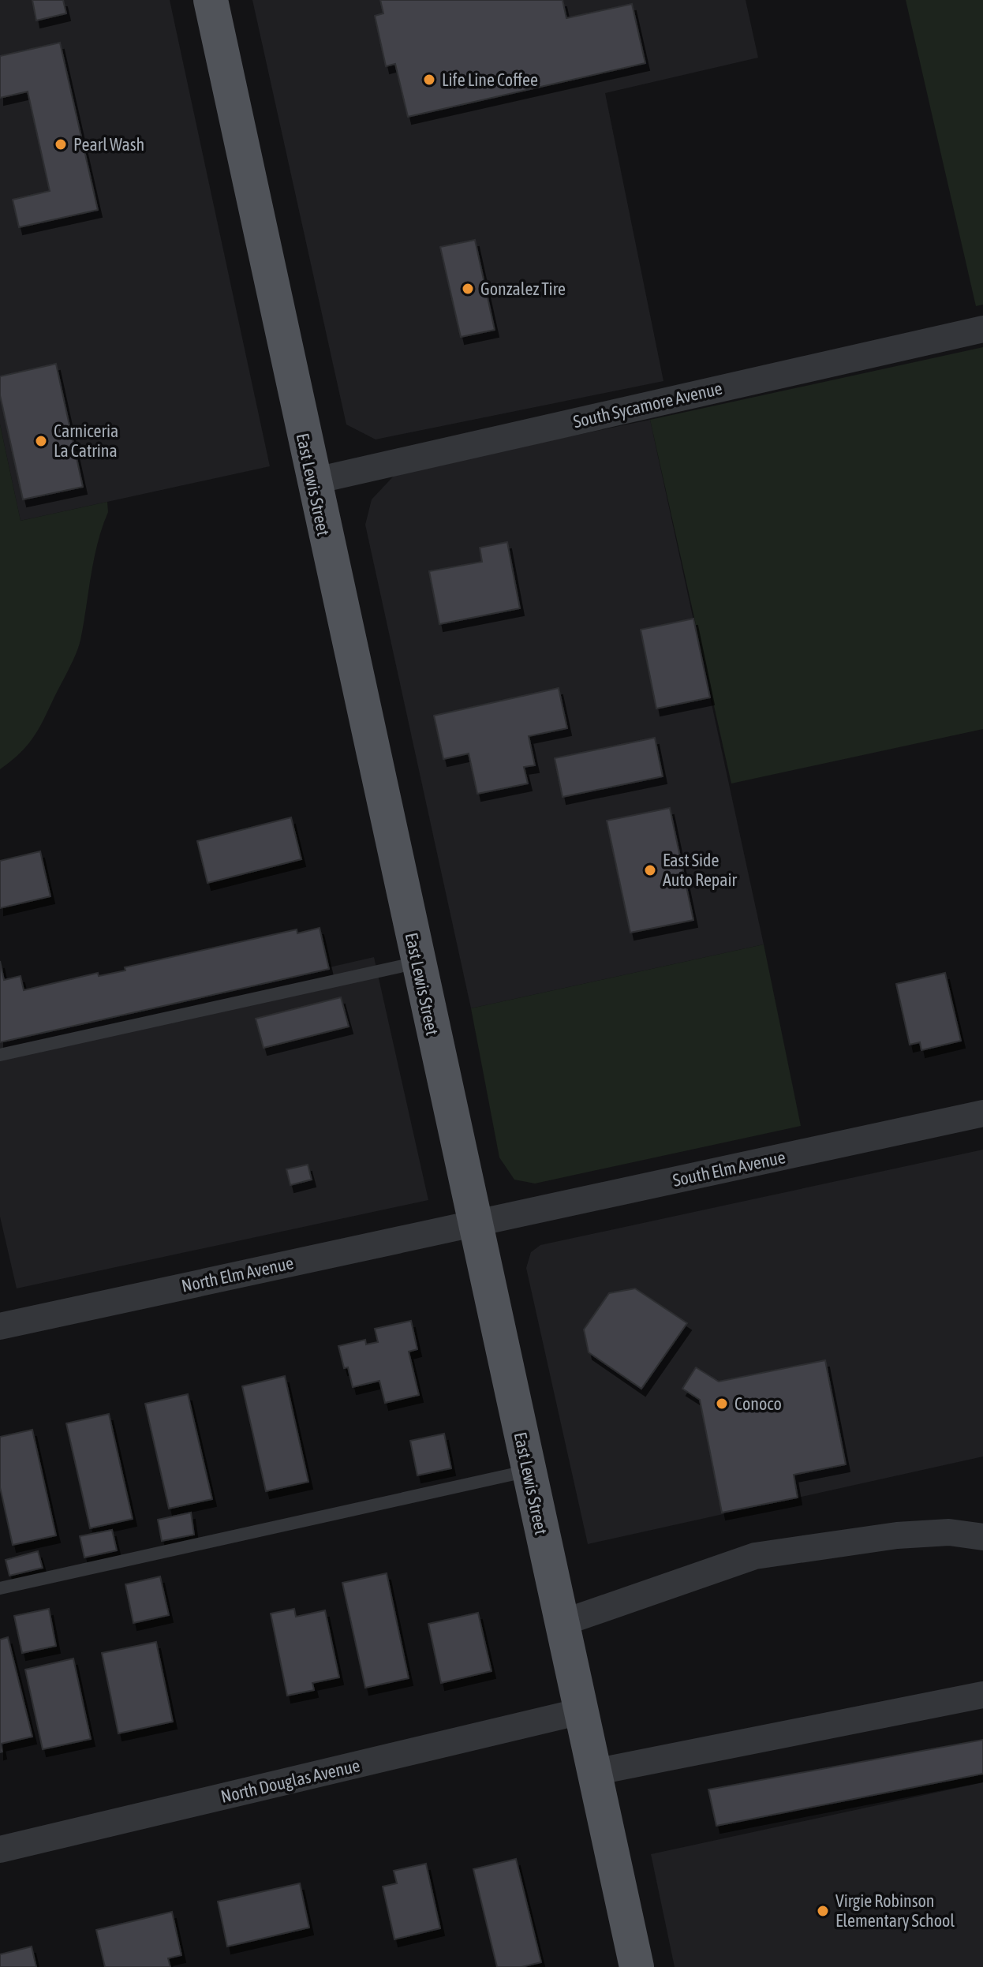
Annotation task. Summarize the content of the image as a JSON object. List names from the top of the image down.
{
  "streets": {
    "main road": ["East Lewis Street"],
    "street": [
      "South Sycamore Avenue",
      "South Elm Avenue",
      "North Elm Avenue",
      "North Douglas Avenue"
    ]
  },
  "crossings": [
    ["South Sycamore Avenue", "East Lewis Street"],
    ["East Lewis Street", "South Elm Avenue"],
    ["East Lewis Street", "North Elm Avenue"],
    ["East Lewis Street", "North Douglas Avenue"],
    ["South Elm Avenue", "North Elm Avenue"]
  ],
  "places": [
    "Life Line Coffee",
    "Pearl Wash",
    "Gonzalez Tire",
    "Carniceria La Catrina",
    "East Side Auto Repair",
    "Conoco",
    "Virgie Robinson Elementary School"
  ]
}
